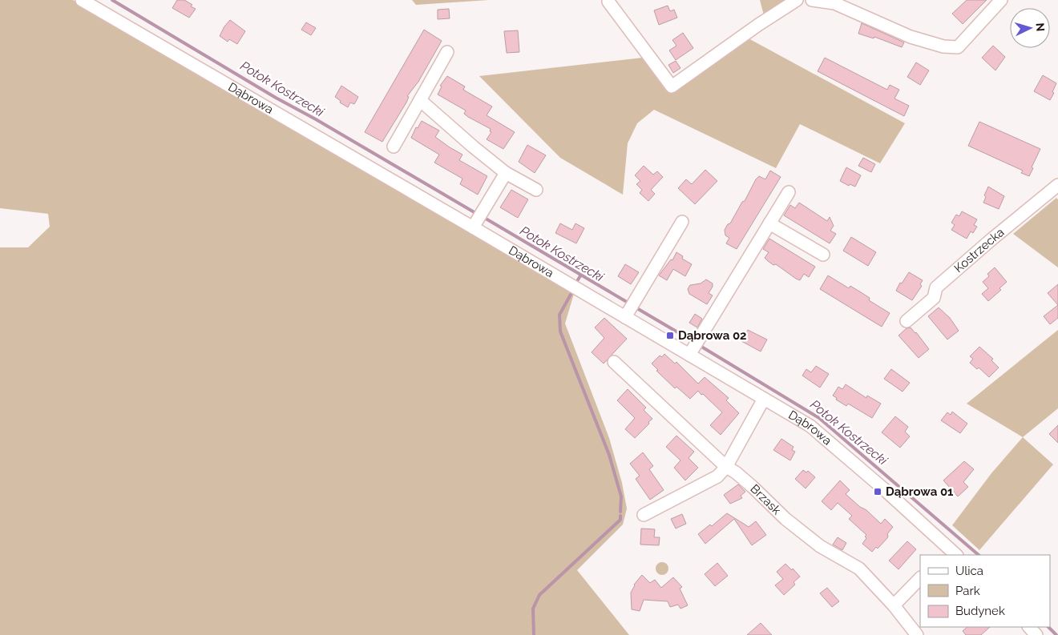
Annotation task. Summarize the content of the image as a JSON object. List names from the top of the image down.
{
  "streets": {
    "street": ["Dąbrowa", "Kostrzecka", "Brzask"]
  },
  "water": ["Potok Kostrzecki"],
  "places": {
    "transit": ["Dąbrowa 02", "Dąbrowa 01"]
  },
  "legend": ["Ulica", "Park", "Budynek"],
  "north": "right"
}
